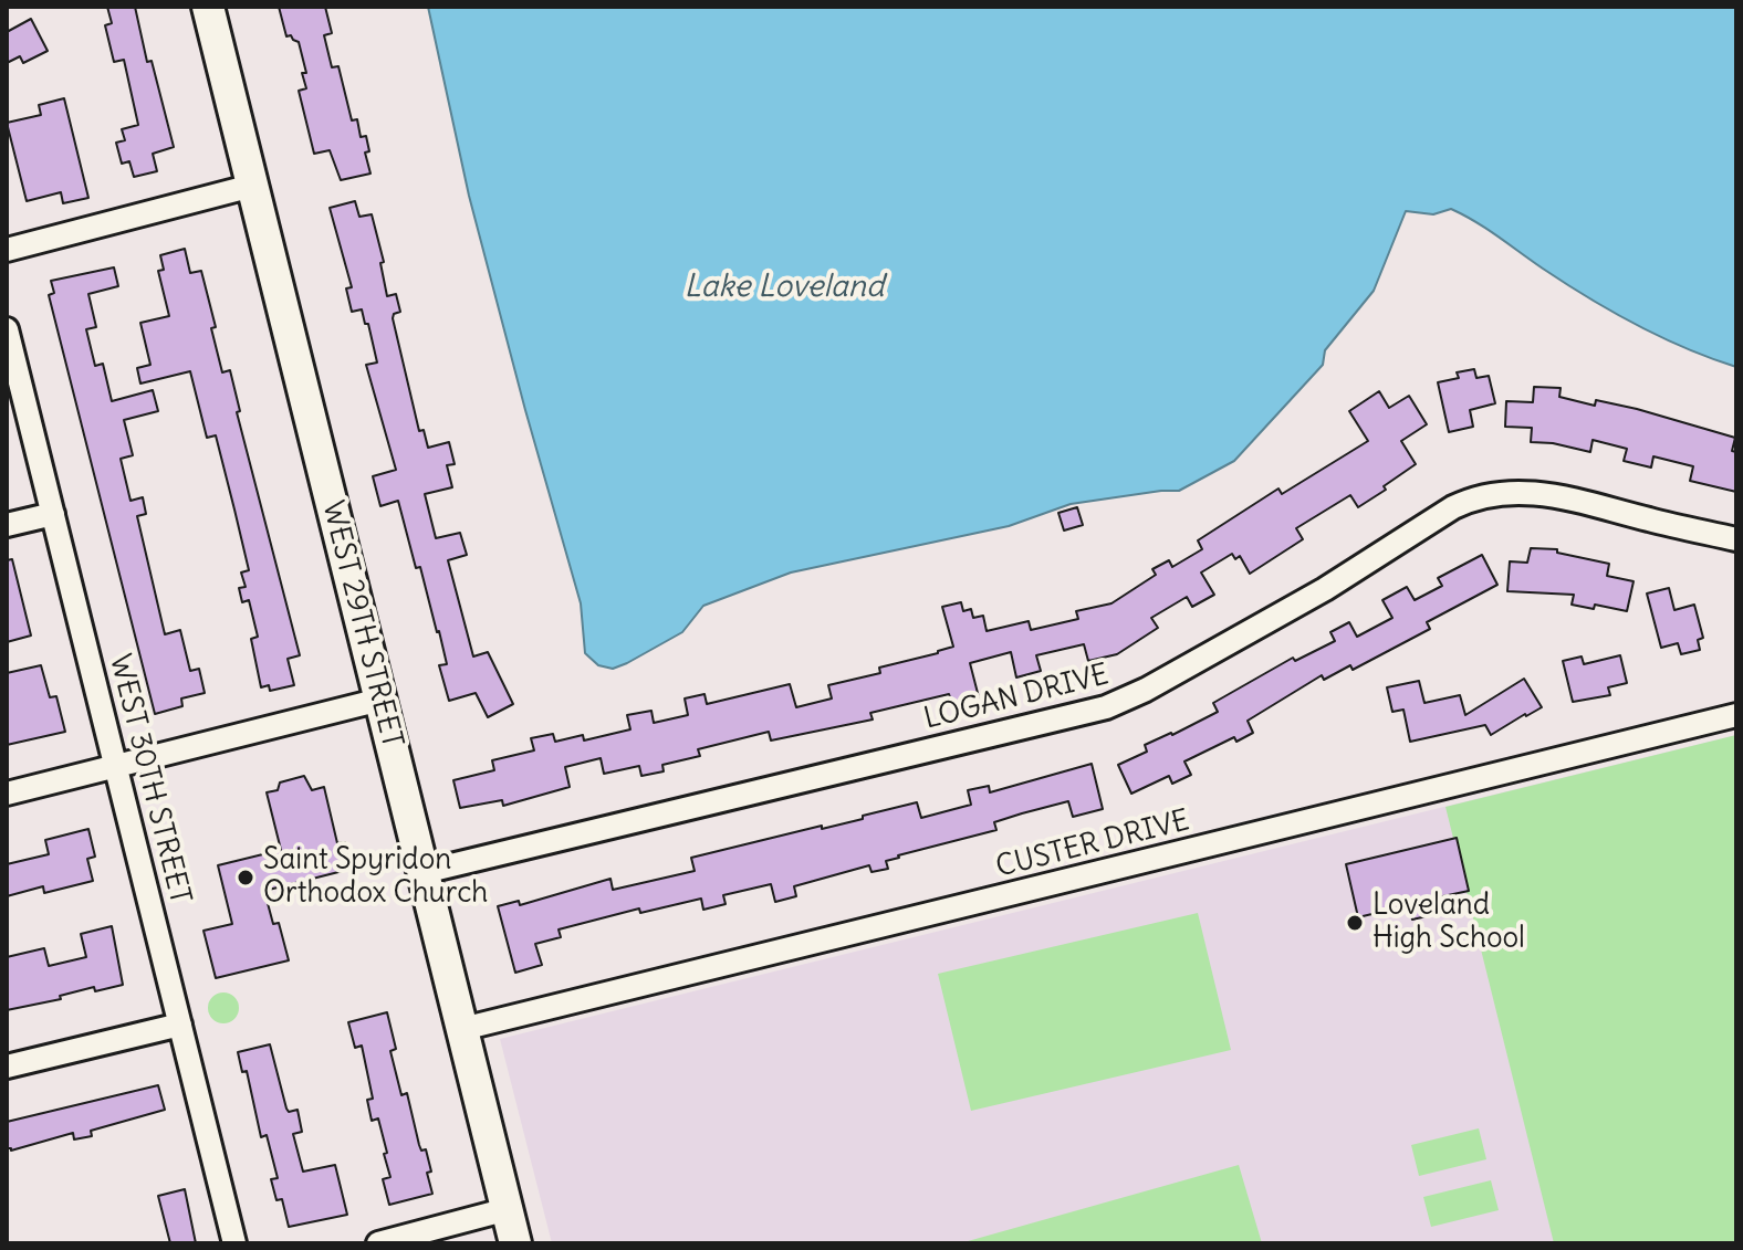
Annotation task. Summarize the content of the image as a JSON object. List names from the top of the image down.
{
  "streets": {
    "main road": ["WEST 29TH STREET"],
    "street": ["LOGAN DRIVE", "WEST 30TH STREET", "CUSTER DRIVE"]
  },
  "crossings": [
    ["WEST 29TH STREET", "LOGAN DRIVE"],
    ["WEST 29TH STREET", "CUSTER DRIVE"]
  ],
  "water": ["Lake Loveland"],
  "places": ["Saint Spyridon Orthodox Church", "Loveland High School"]
}
